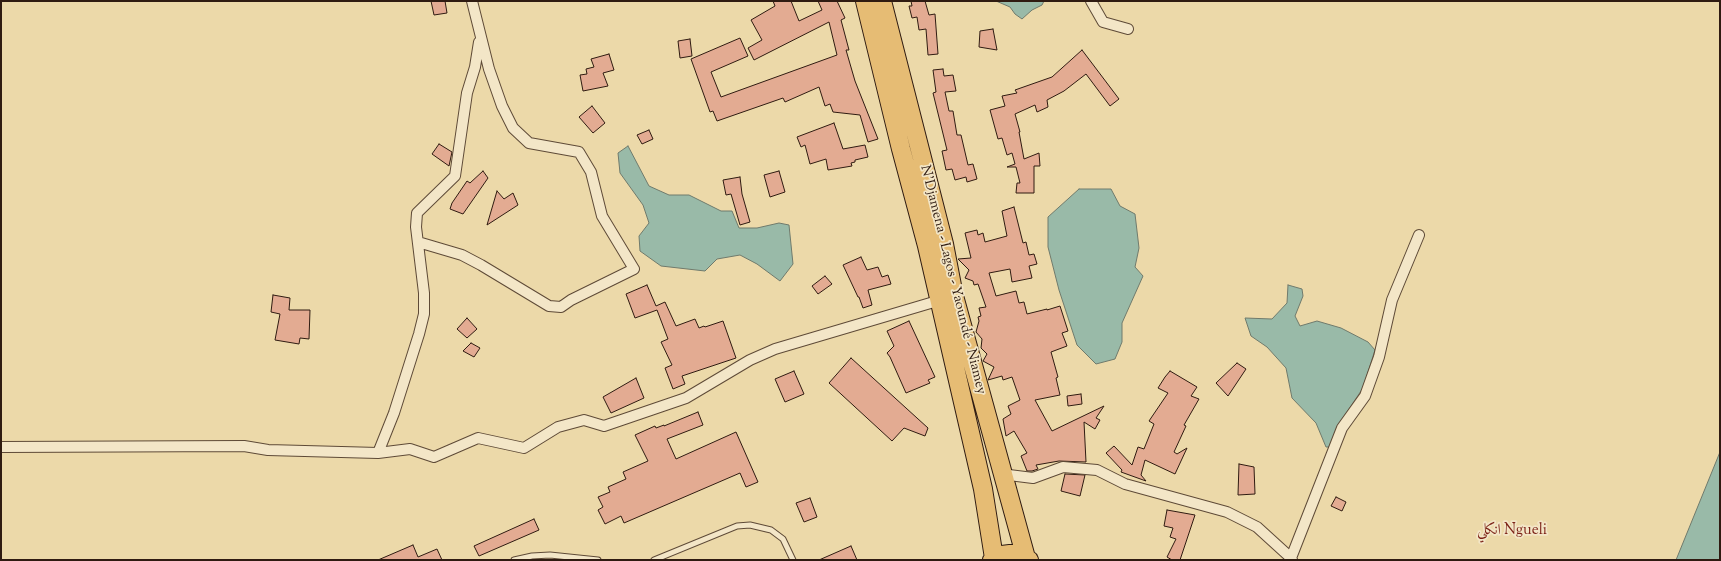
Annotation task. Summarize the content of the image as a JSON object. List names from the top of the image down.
{
  "streets": {
    "highway": ["N'Djamena - Lagos - Yaoundé - Niamey"]
  },
  "districts": ["انكلي Ngueli"]
}
